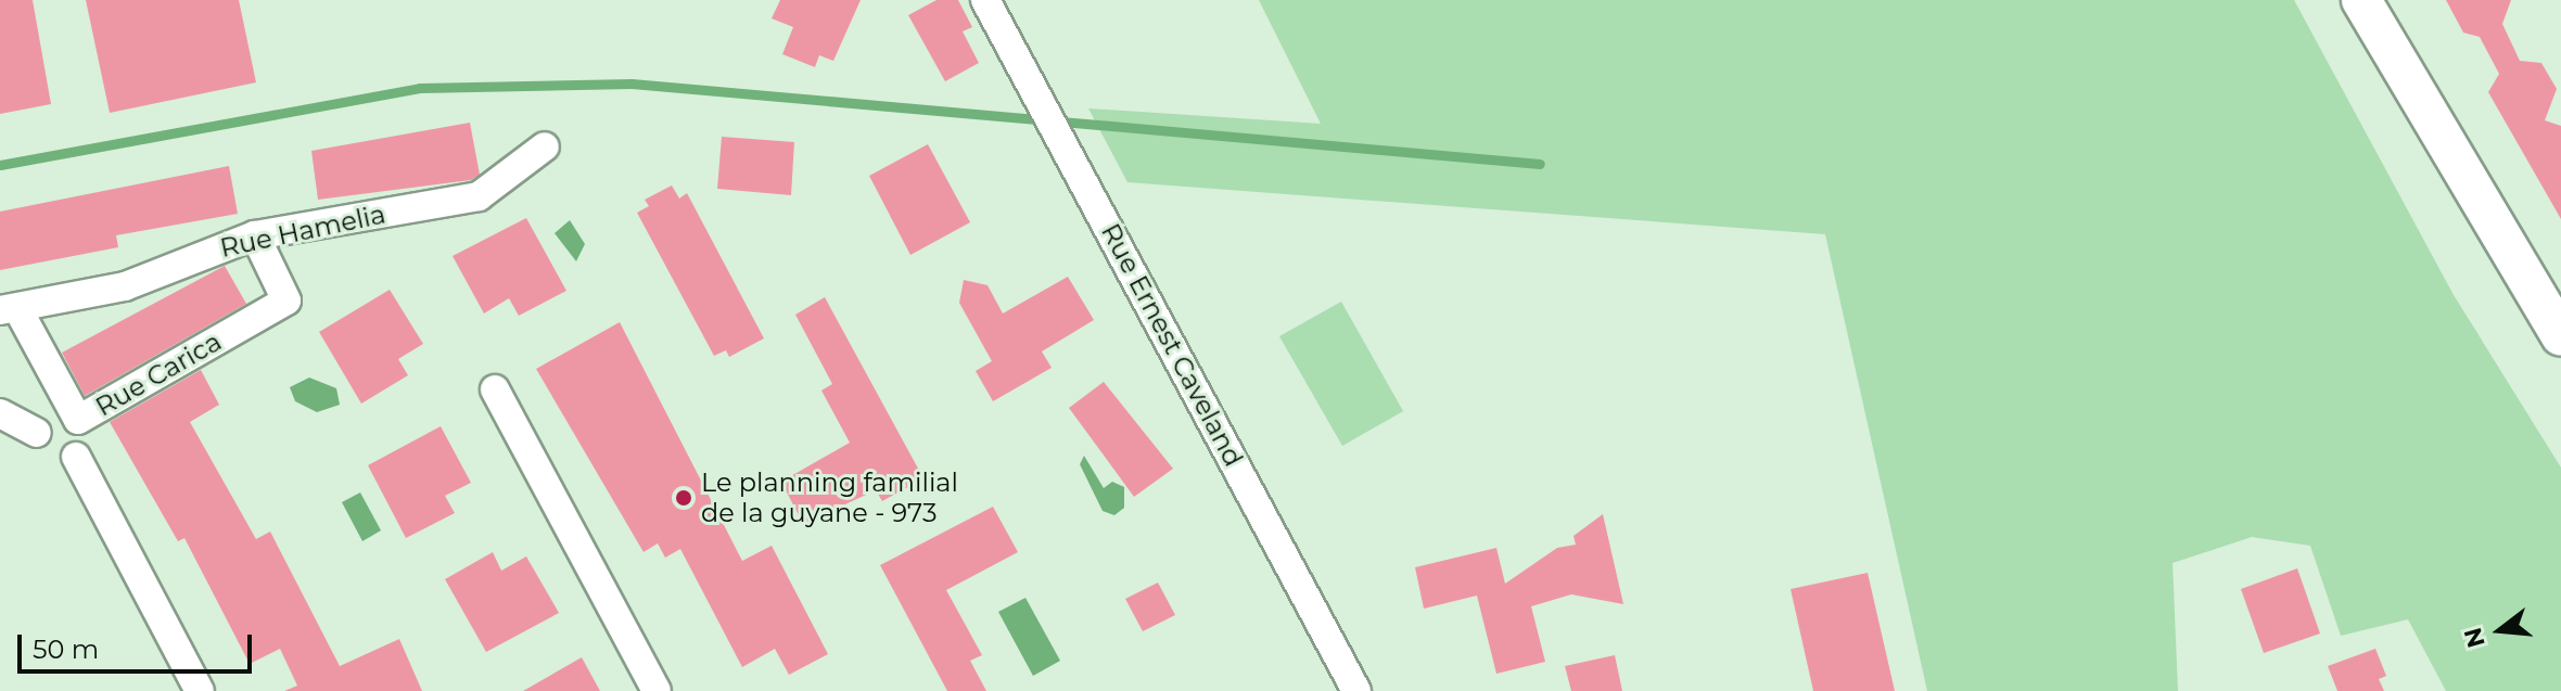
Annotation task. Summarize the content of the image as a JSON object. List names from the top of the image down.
{
  "streets": {
    "street": ["Rue Hamelia", "Rue Ernest Caveland", "Rue Carica"]
  },
  "crossings": [
    ["Rue Hamelia", "Rue Carica"]
  ],
  "places": ["Le planning familial de la guyane - 973"],
  "scale_bar": "50 m",
  "north": "left"
}
